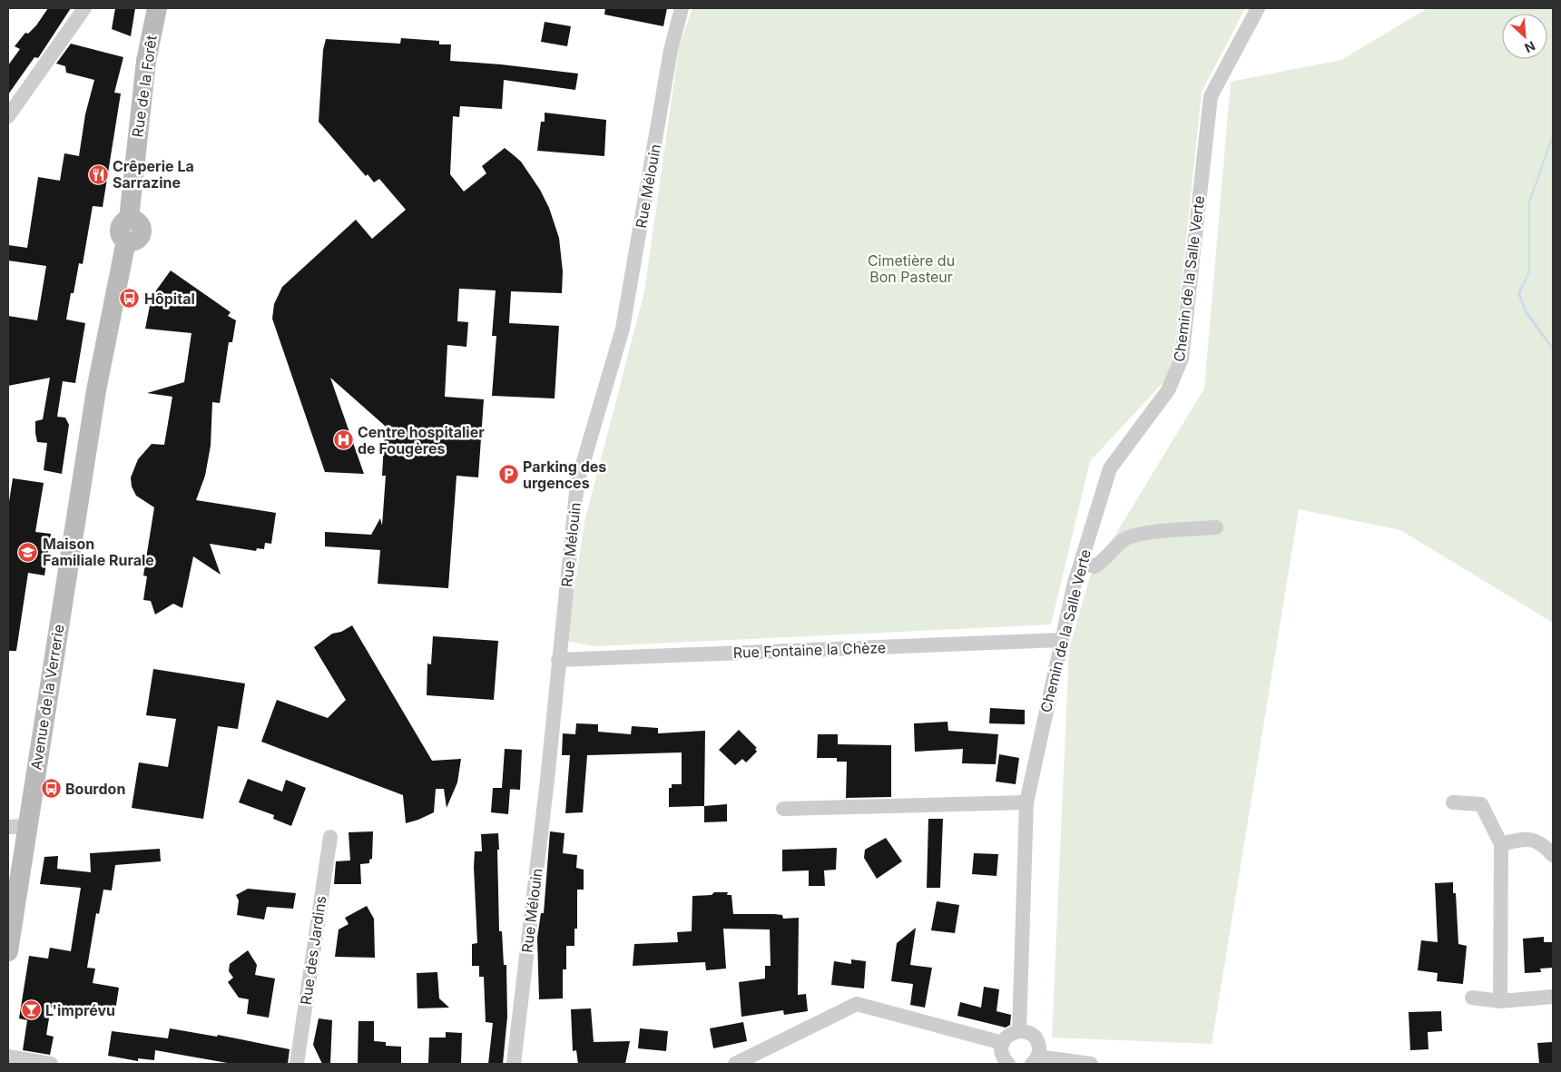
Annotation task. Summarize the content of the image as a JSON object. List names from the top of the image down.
{
  "streets": {
    "main road": ["Rue de la Forêt", "Avenue de la Verrerie"],
    "street": [
      "Rue Mélouin",
      "Chemin de la Salle Verte",
      "Rue Fontaine la Chèze",
      "Rue des Jardins"
    ]
  },
  "crossings": [
    ["Rue de la Forêt", "Avenue de la Verrerie"],
    ["Rue Mélouin", "Rue Fontaine la Chèze"],
    ["Chemin de la Salle Verte", "Rue Fontaine la Chèze"]
  ],
  "parks": ["Cimetière du Bon Pasteur"],
  "places": {
    "restaurant": ["Crêperie La Sarrazine"],
    "bus stop": ["Hôpital", "Bourdon"],
    "hospital": ["Centre hospitalier de Fougères"],
    "parking": ["Parking des urgences"],
    "school or university": ["Maison Familiale Rurale"],
    "bar": ["L'imprévu"]
  },
  "north": "bottom right"
}
